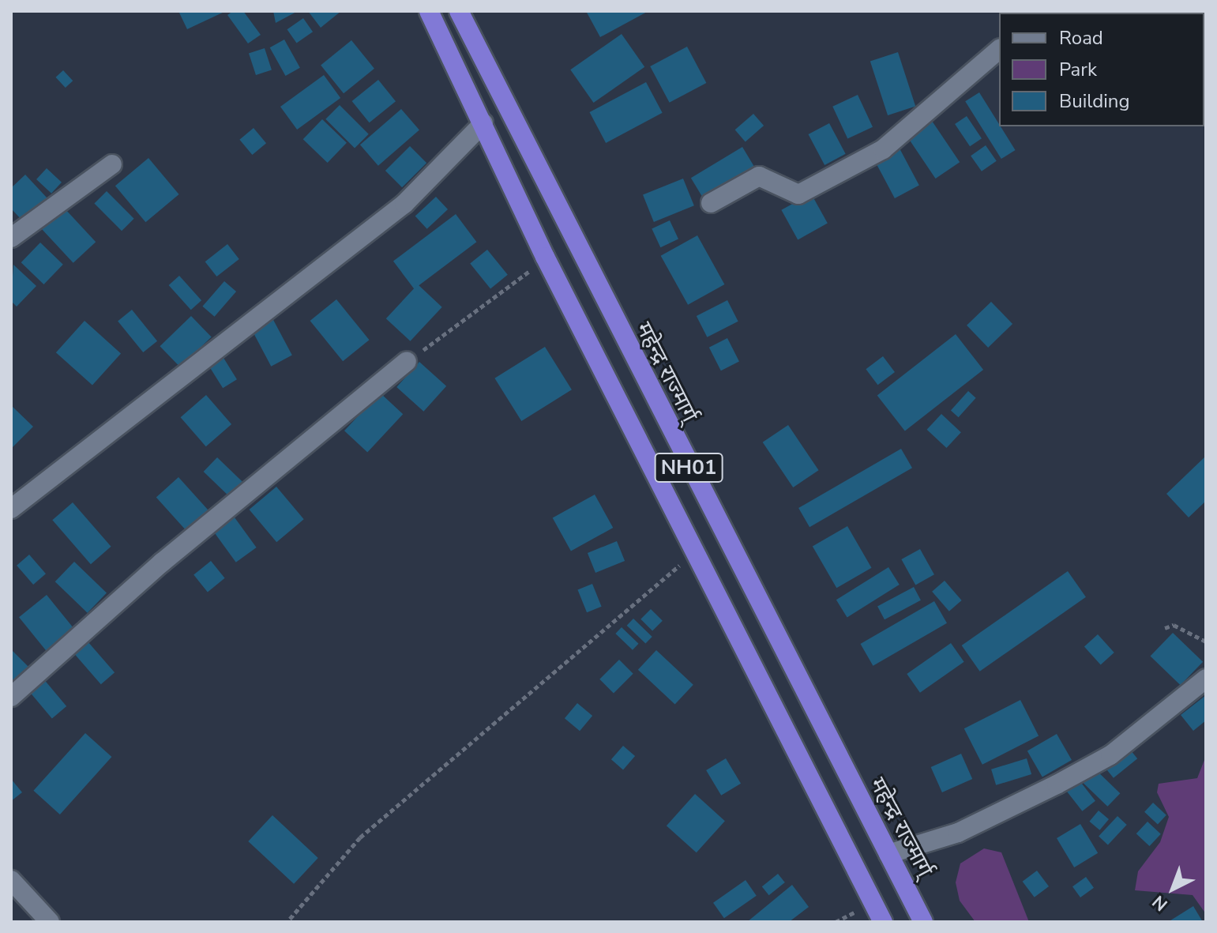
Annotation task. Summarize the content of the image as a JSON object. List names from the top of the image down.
{
  "streets": {
    "highway": ["महेन्द्र राज्मार्ग्", "NH01"]
  },
  "legend": ["Road", "Park", "Building"],
  "north": "bottom left"
}
